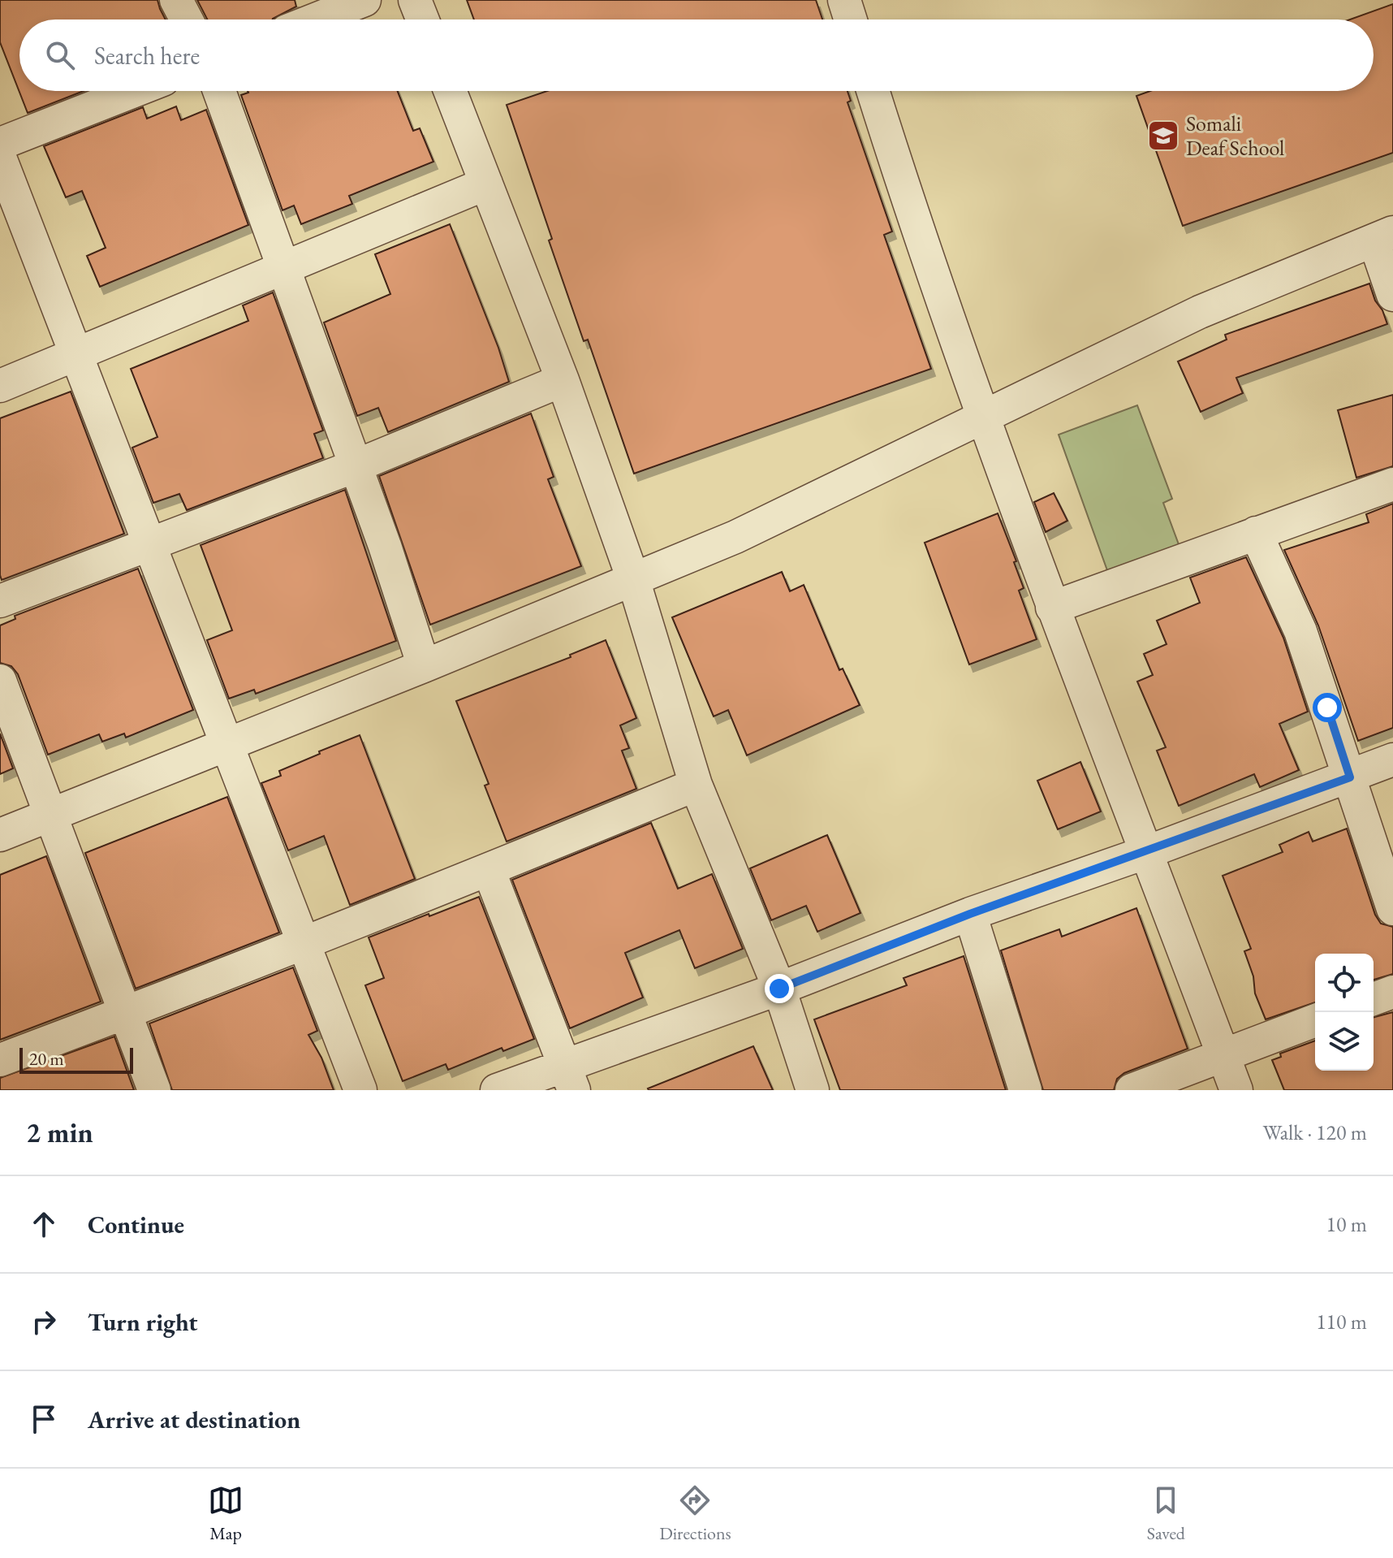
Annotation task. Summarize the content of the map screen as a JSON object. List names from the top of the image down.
{
  "places": {
    "school or university": ["Somali Deaf School"]
  },
  "scale_bar": "20 m",
  "page": {
    "search": "Search here",
    "scale": "20 m",
    "heading": ["2 min", "Walk · 120 m"],
    "list": [
      ["Continue", "10 m"],
      ["Turn right", "110 m"],
      "Arrive at destination"
    ],
    "nav": ["Map", "Directions", "Saved"]
  }
}
